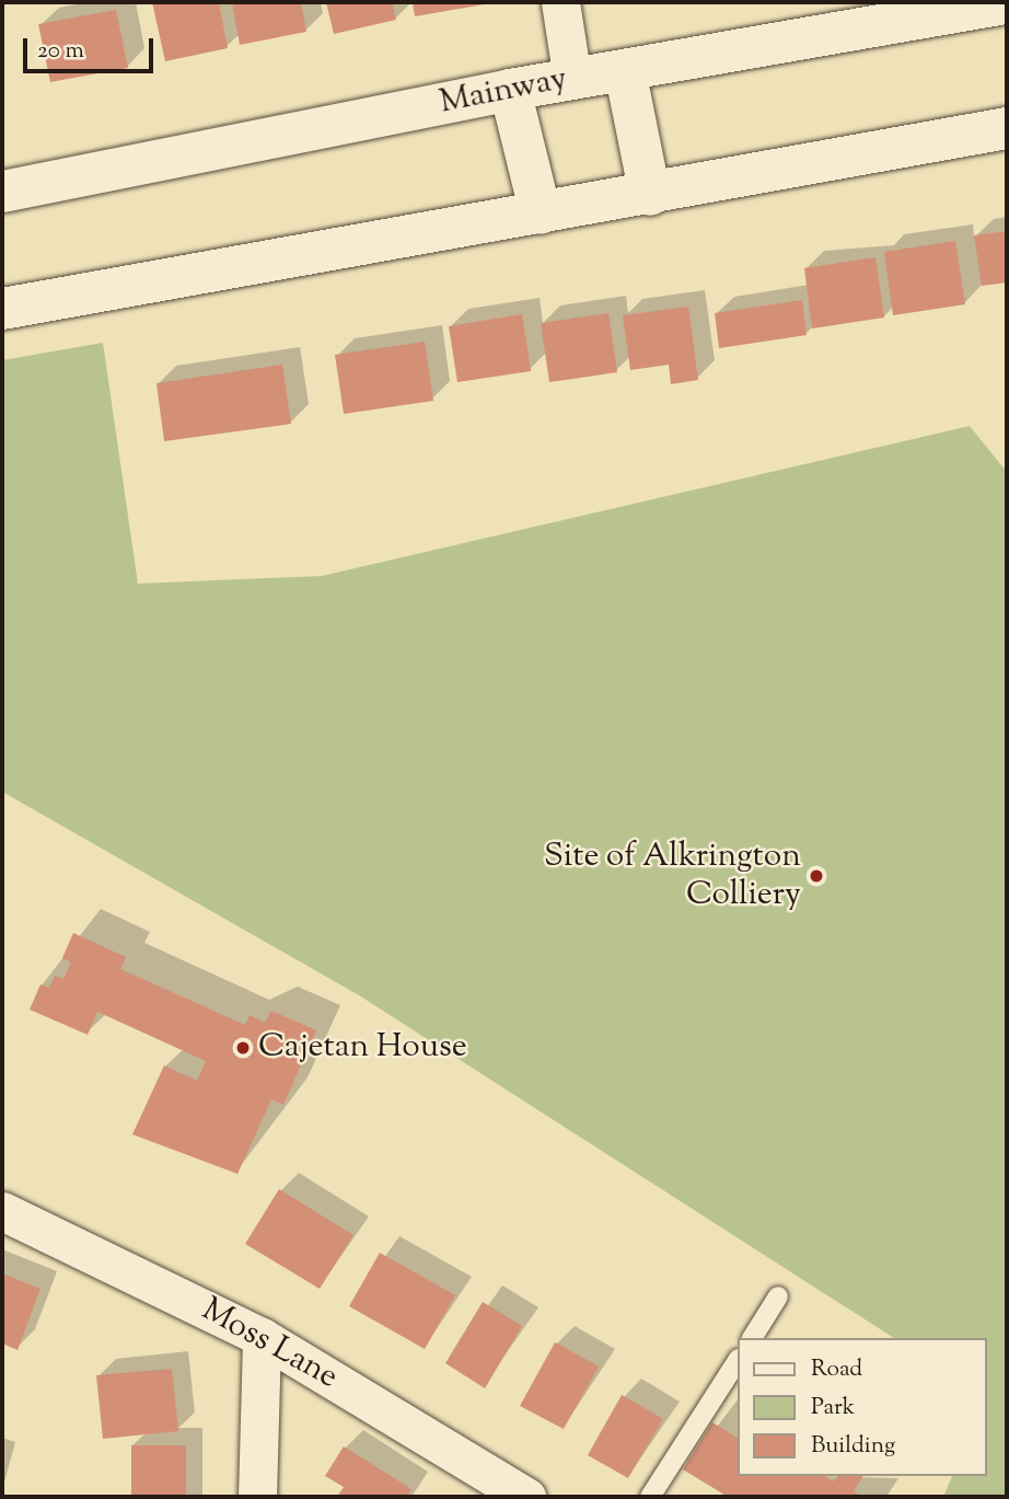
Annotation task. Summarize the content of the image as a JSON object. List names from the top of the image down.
{
  "streets": {
    "street": ["Mainway", "Moss Lane"]
  },
  "places": ["Site of Alkrington Colliery", "Cajetan House"],
  "legend": ["Road", "Park", "Building"],
  "scale_bar": "20 m"
}
